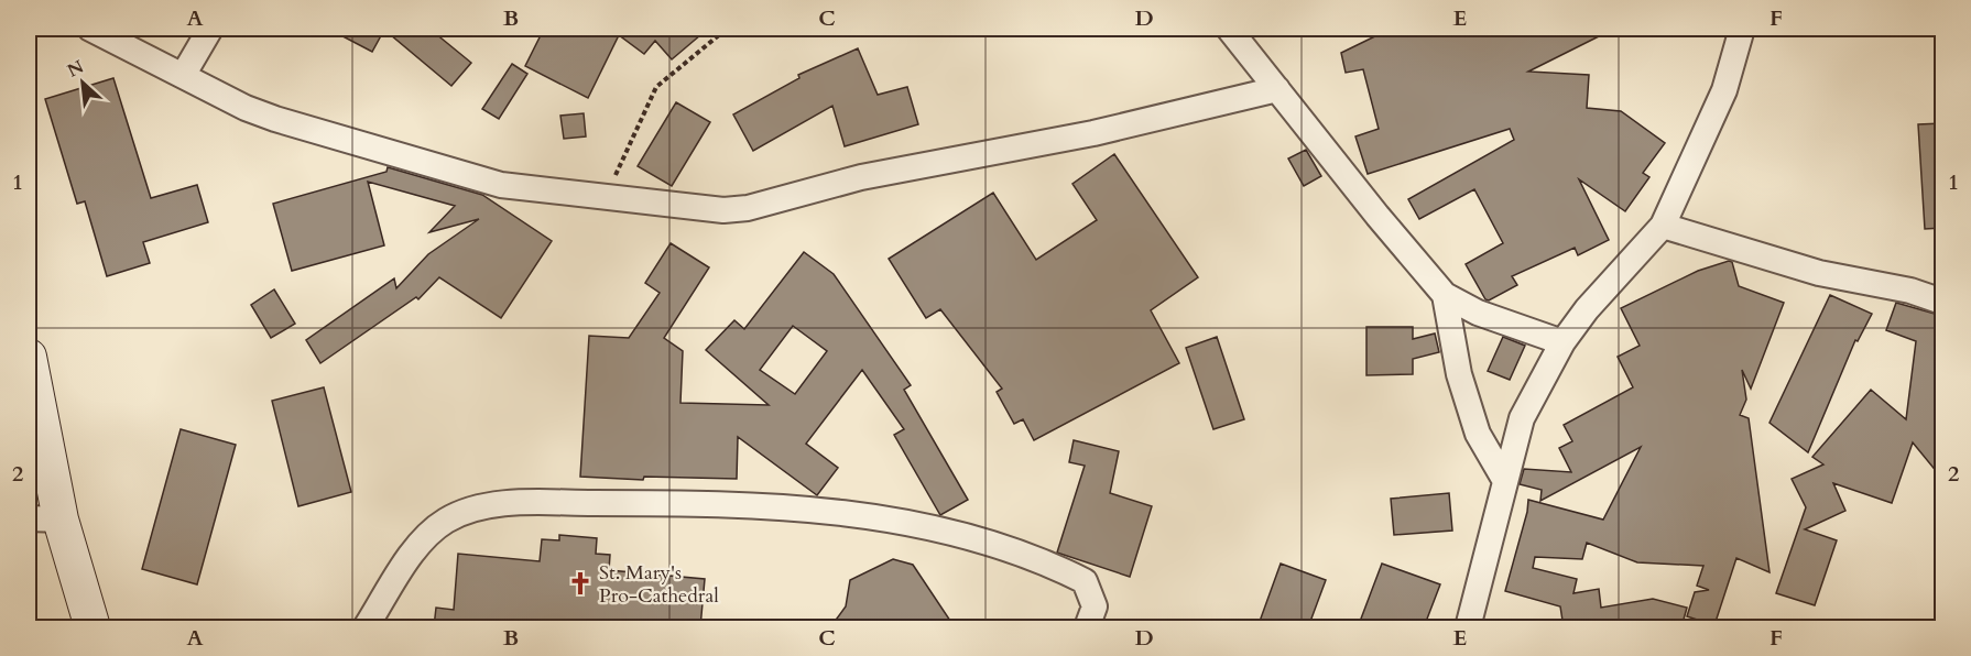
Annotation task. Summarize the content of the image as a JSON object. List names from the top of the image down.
{
  "places": {
    "church": ["St. Mary's Pro-Cathedral"]
  },
  "north": "top left",
  "grid": {
    "columns": [
      "A",
      "B",
      "C",
      "D",
      "E",
      "F"
    ],
    "rows": ["1", "2"]
  }
}
